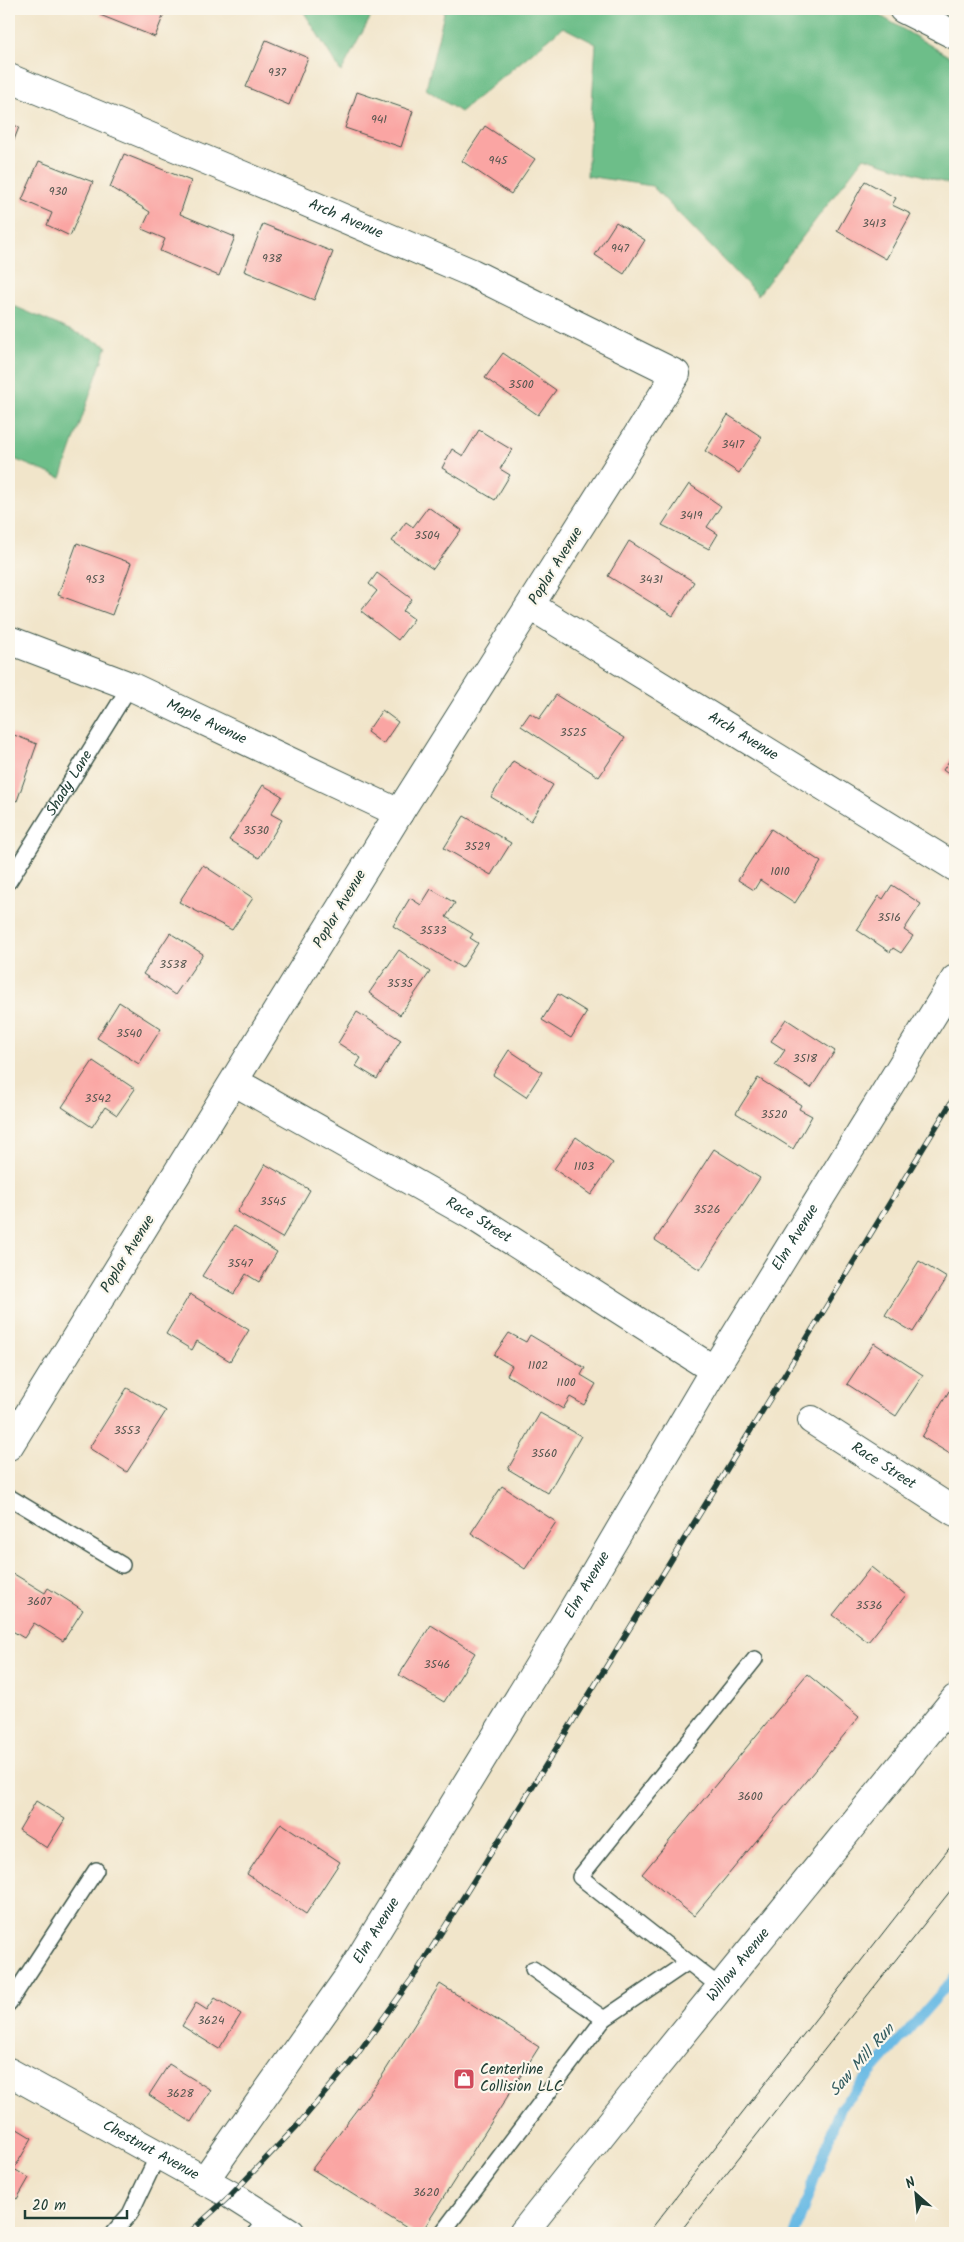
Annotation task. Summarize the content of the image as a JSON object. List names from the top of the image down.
{
  "streets": {
    "street": [
      "Arch Avenue",
      "Poplar Avenue",
      "Maple Avenue",
      "Race Street",
      "Elm Avenue",
      "Willow Avenue",
      "Chestnut Avenue"
    ],
    "lane": ["Shady Lane"]
  },
  "crossings": [
    ["Arch Avenue", "Poplar Avenue"],
    ["Poplar Avenue", "Maple Avenue"],
    ["Poplar Avenue", "Race Street"],
    ["Maple Avenue", "Shady Lane"],
    ["Race Street", "Elm Avenue"],
    ["Elm Avenue", "Chestnut Avenue"]
  ],
  "water": ["Saw Mill Run"],
  "places": {
    "shop": ["Centerline Collision LLC"]
  },
  "house_numbers": [
    "937",
    "941",
    "945",
    "930",
    "3413",
    "947",
    "938",
    "3500",
    "3417",
    "3419",
    "3504",
    "953",
    "3431",
    "3525",
    "3530",
    "3529",
    "1010",
    "3516",
    "3533",
    "3538",
    "3535",
    "3540",
    "3518",
    "3542",
    "3520",
    "1103",
    "3545",
    "3526",
    "3547",
    "1102",
    "1100",
    "3553",
    "3560",
    "3607",
    "3536",
    "3546",
    "3600",
    "3624",
    "3628",
    "3620"
  ],
  "scale_bar": "20 m",
  "north": "top left"
}
